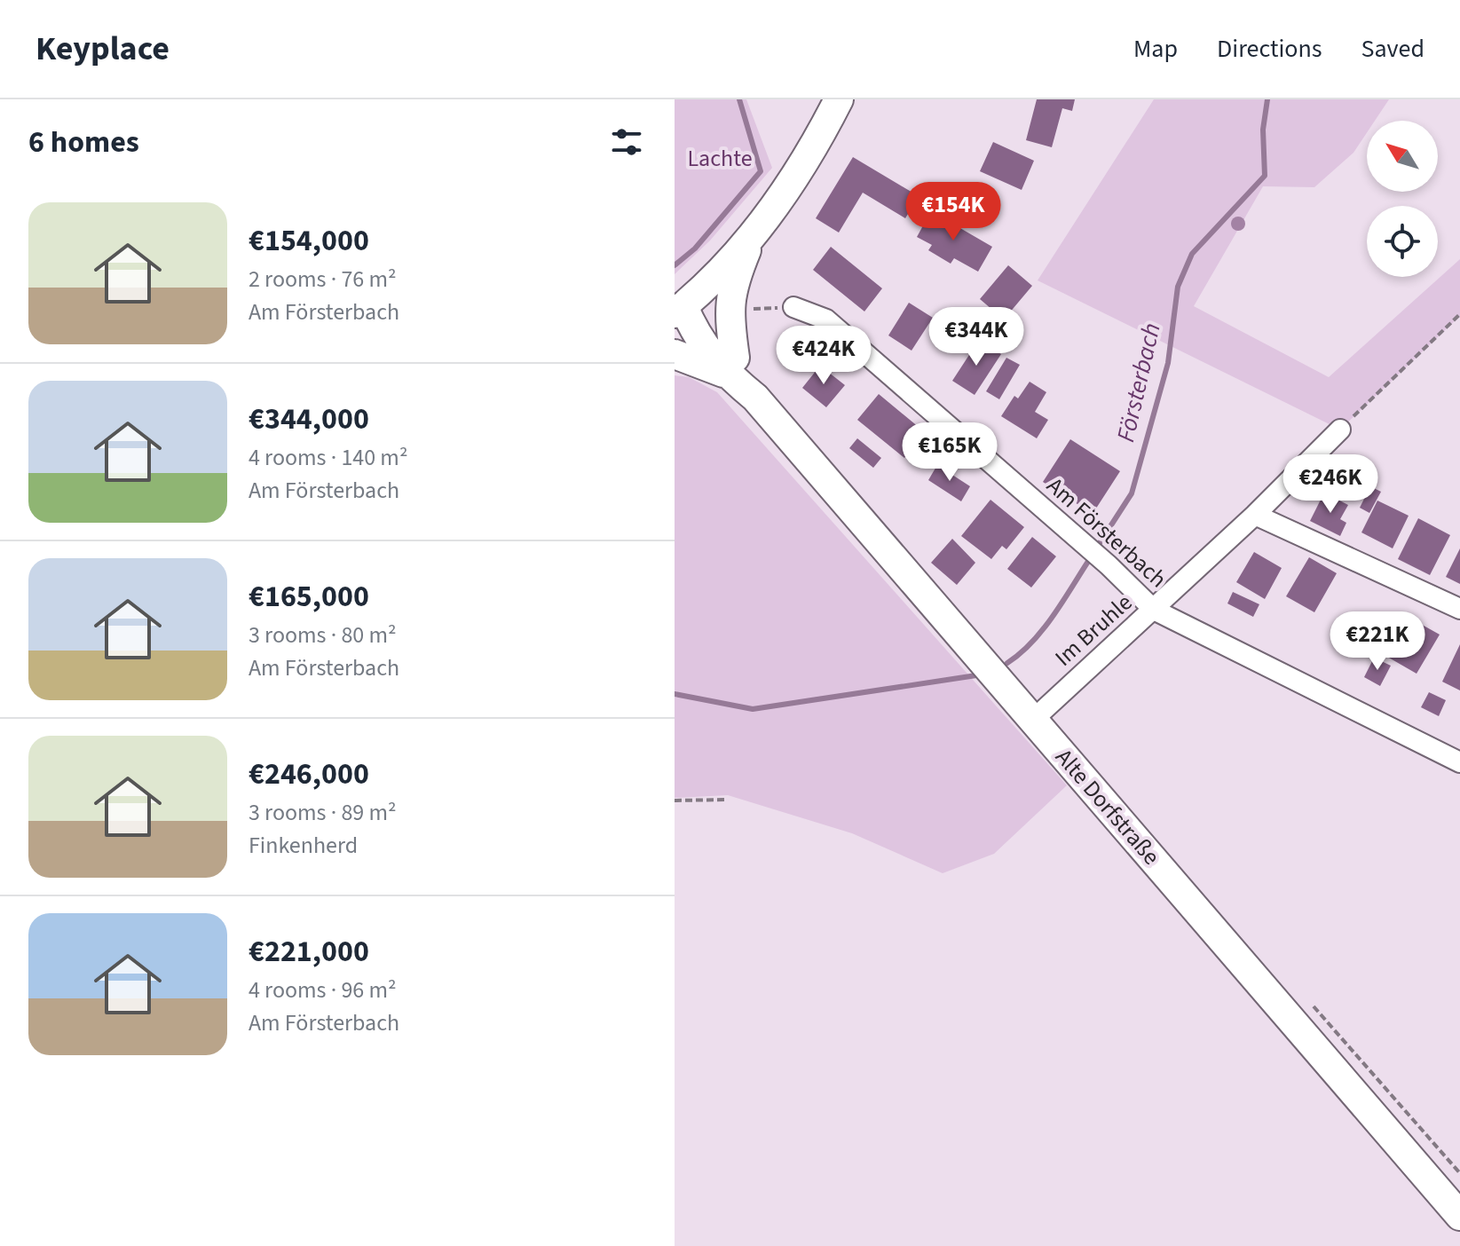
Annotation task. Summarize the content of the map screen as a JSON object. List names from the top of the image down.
{
  "streets": {
    "street": ["Am Försterbach", "Im Bruhle", "Alte Dorfstraße"]
  },
  "crossings": [
    ["Am Försterbach", "Im Bruhle"],
    ["Im Bruhle", "Alte Dorfstraße"]
  ],
  "water": ["Försterbach"],
  "parks": ["Lachte"],
  "north": "top left",
  "page": {
    "header": "Keyplace",
    "nav": ["Map", "Directions", "Saved"],
    "heading": "6 homes",
    "price": [
      "€154K",
      "€344K",
      "€424K",
      "€165K",
      "€246K",
      "€221K"
    ],
    "list": [
      {
        "name": "€154,000",
        "note": "2 rooms · 76 m² · Am Försterbach"
      },
      {
        "name": "€344,000",
        "note": "4 rooms · 140 m² · Am Försterbach"
      },
      {
        "name": "€165,000",
        "note": "3 rooms · 80 m² · Am Försterbach"
      },
      {
        "name": "€246,000",
        "note": "3 rooms · 89 m² · Finkenherd"
      },
      {
        "name": "€221,000",
        "note": "4 rooms · 96 m² · Am Försterbach"
      }
    ]
  }
}
